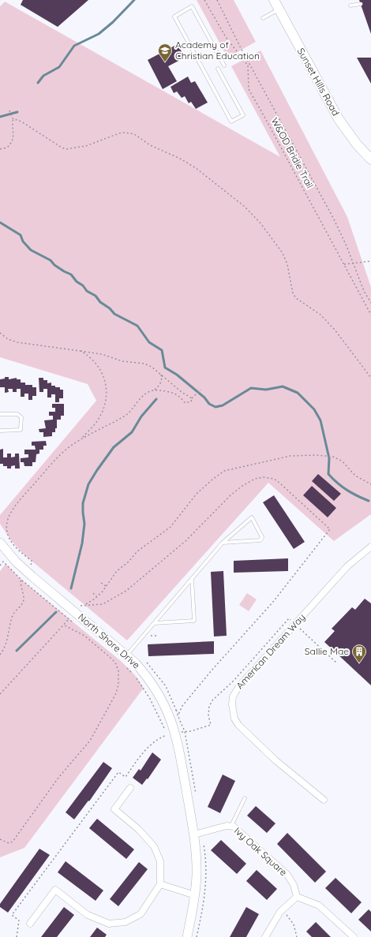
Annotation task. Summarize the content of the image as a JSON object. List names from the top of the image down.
{
  "streets": {
    "main road": ["Sunset Hills Road"],
    "street": ["North Shore Drive", "American Dream Way", "Ivy Oak Square"],
    "path": ["W&OD Bridle Trail"]
  },
  "crossings": [
    ["North Shore Drive", "Ivy Oak Square"]
  ],
  "places": {
    "school or university": ["Academy of Christian Education"],
    "building": ["Sallie Mae"]
  }
}
